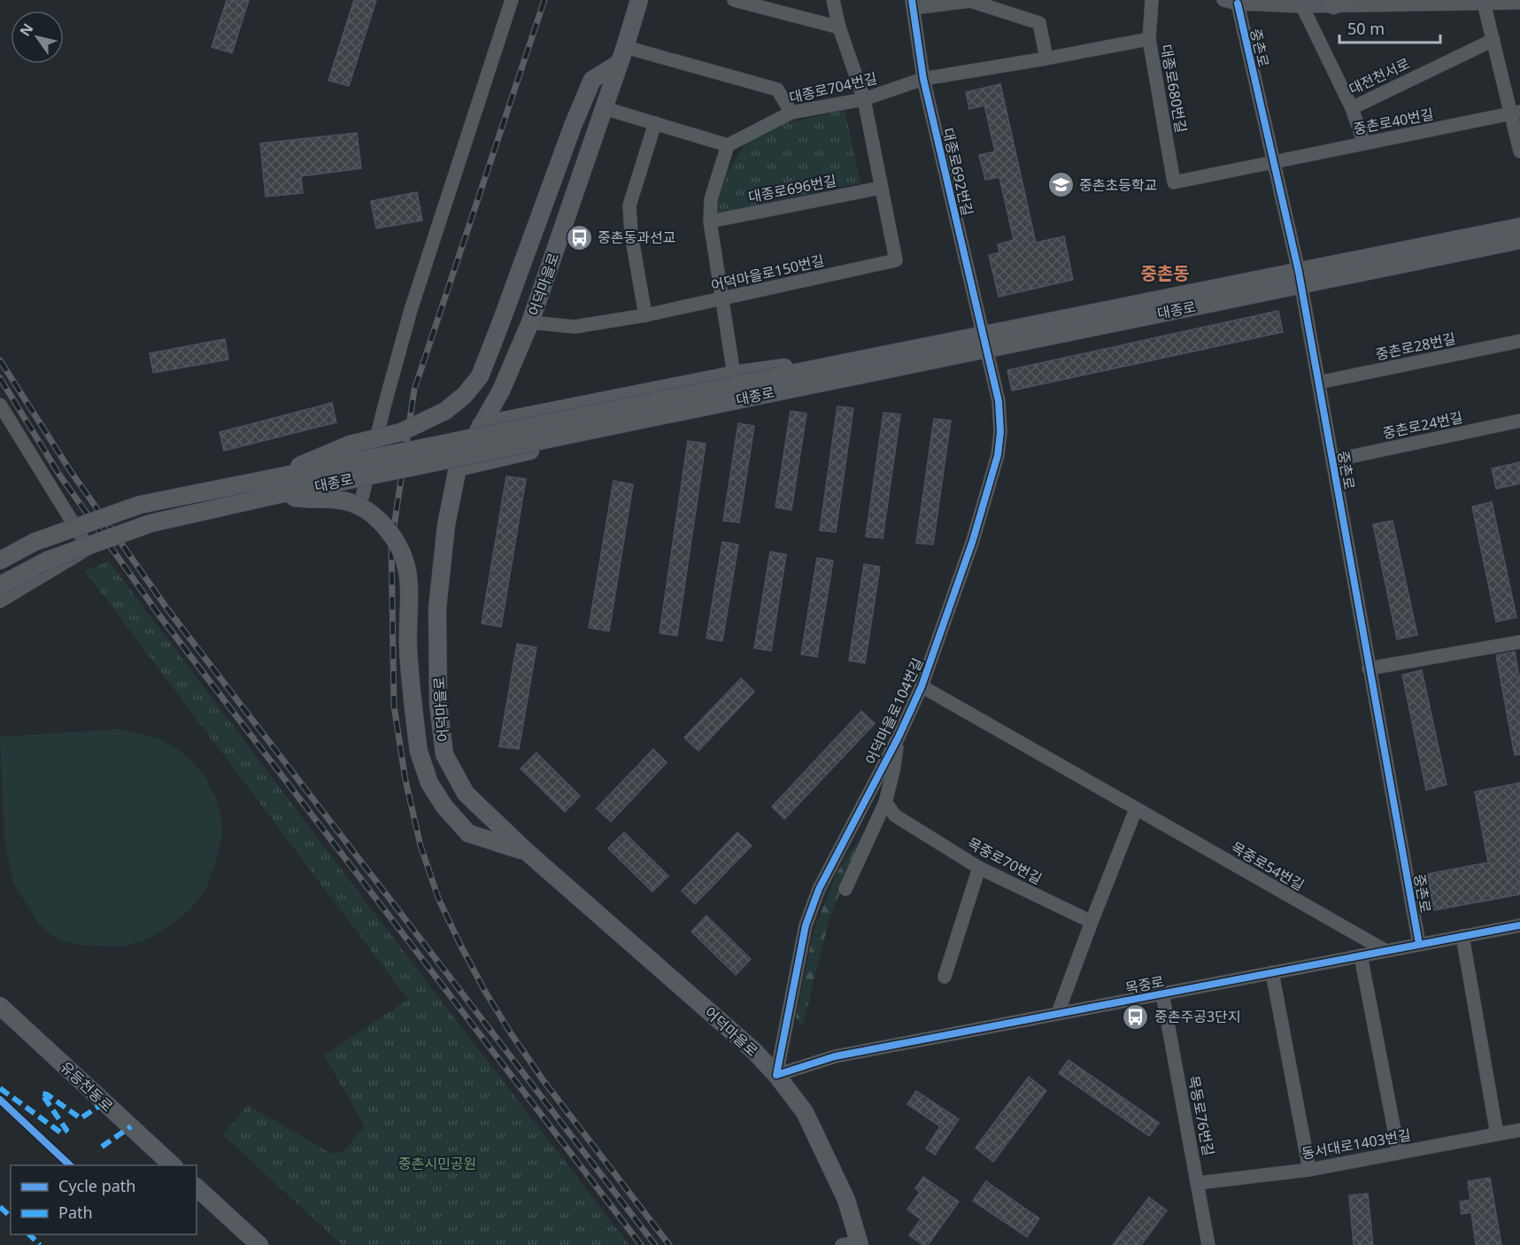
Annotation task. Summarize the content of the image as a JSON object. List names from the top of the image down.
{
  "streets": {
    "main road": ["어덕마을로", "대종로", "유등천동로"],
    "street": [
      "중촌로",
      "대전천서로",
      "대종로704번길",
      "대종로680번길",
      "중촌로40번길",
      "대종로692번길",
      "대종로696번길",
      "어덕마을로150번길",
      "중촌로28번길",
      "중촌로24번길",
      "어덕마을로104번길",
      "목중로70번길",
      "목중로54번길",
      "목중로",
      "목동로76번길",
      "동서대로1403번길"
    ]
  },
  "crossings": [
    ["중촌로", "중촌로40번길"],
    ["중촌로", "대종로"],
    ["중촌로", "중촌로28번길"],
    ["중촌로", "중촌로24번길"],
    ["중촌로", "목중로"],
    ["대종로704번길", "대종로680번길"],
    ["대종로704번길", "대종로692번길"],
    ["대종로680번길", "중촌로40번길"],
    ["대종로692번길", "대종로"],
    ["대종로692번길", "어덕마을로104번길"],
    ["대종로696번길", "어덕마을로150번길"],
    ["어덕마을로150번길", "어덕마을로"],
    ["어덕마을로", "어덕마을로104번길"],
    ["어덕마을로", "목중로"],
    ["대종로", "어덕마을로104번길"],
    ["어덕마을로104번길", "목중로54번길"],
    ["어덕마을로104번길", "목중로"],
    ["목중로54번길", "목중로"],
    ["목중로", "목동로76번길"],
    ["목동로76번길", "동서대로1403번길"]
  ],
  "districts": ["중촌동"],
  "parks": ["중촌시민공원"],
  "places": {
    "school or university": ["중촌초등학교"],
    "bus stop": ["중촌동과선교", "중촌주공3단지"]
  },
  "legend": ["Cycle path", "Path"],
  "scale_bar": "50 m",
  "north": "top left"
}
